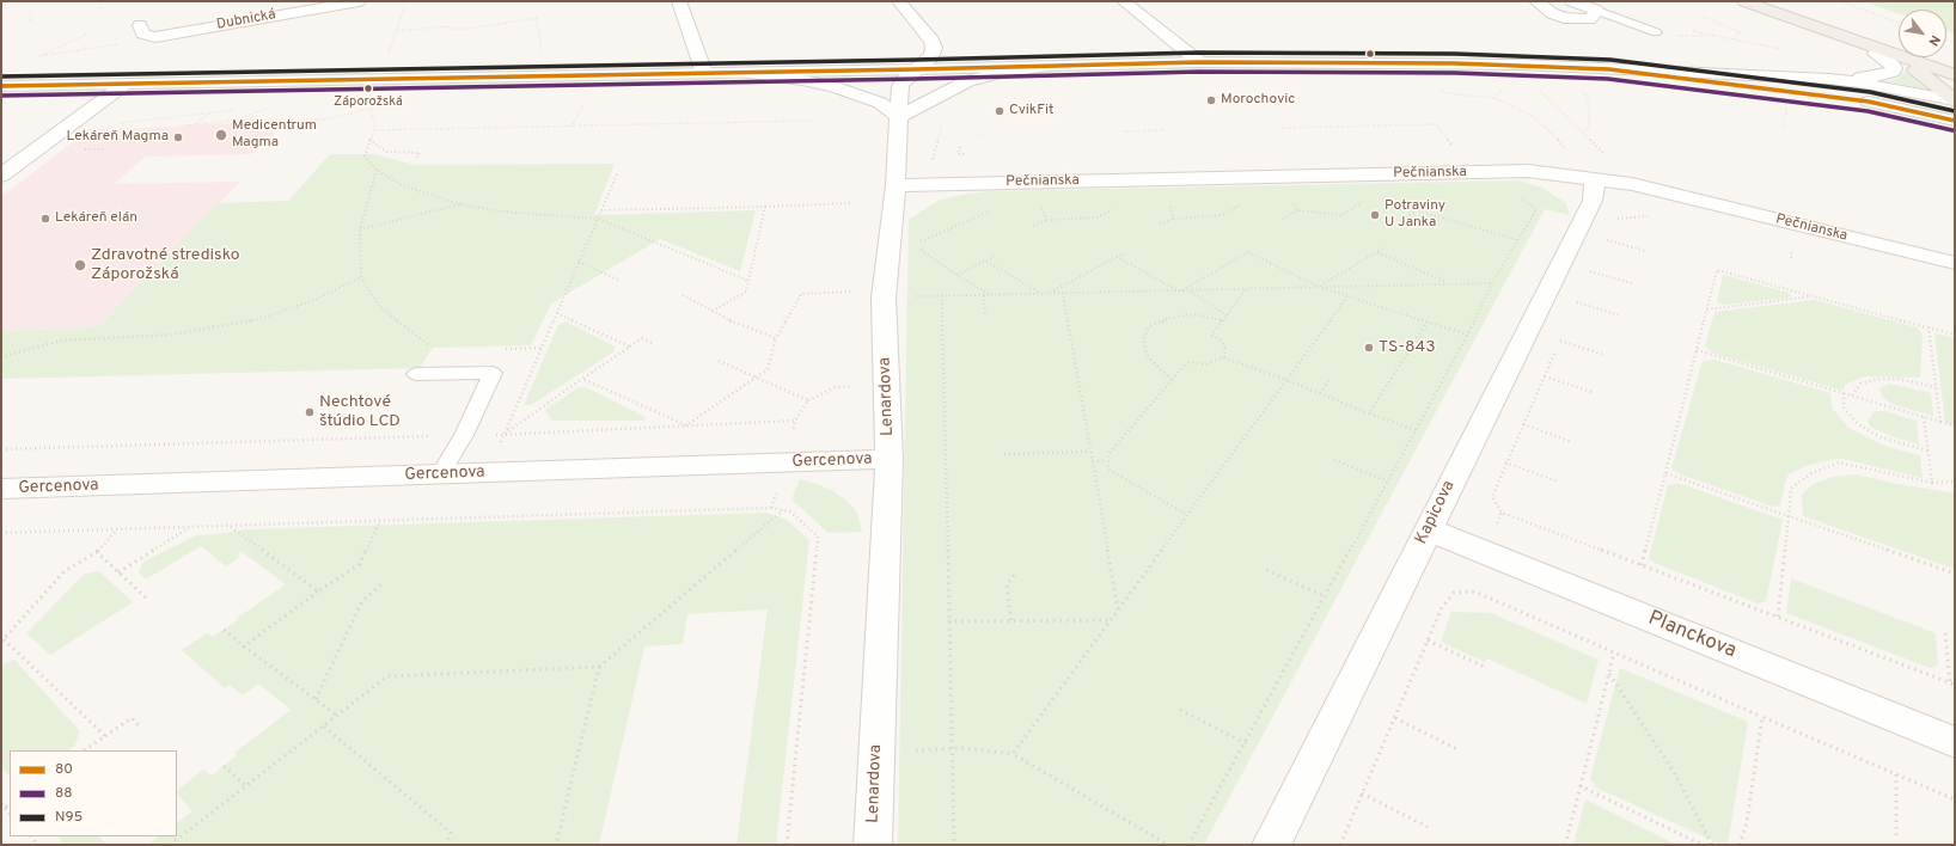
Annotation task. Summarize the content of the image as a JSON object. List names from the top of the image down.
{
  "streets": {
    "street": [
      "Dubnická",
      "Pečnianska",
      "Lenardova",
      "Gercenova",
      "Kapicova",
      "Planckova"
    ]
  },
  "crossings": [
    ["Pečnianska", "Lenardova"],
    ["Pečnianska", "Kapicova"],
    ["Lenardova", "Gercenova"],
    ["Kapicova", "Planckova"]
  ],
  "places": [
    "Záporožská",
    "Morochovic",
    "CvikFit",
    "Medicentrum Magma",
    "Lekáreň Magma",
    "Potraviny U Janka",
    "Lekáreň elán",
    "Zdravotné stredisko Záporožská",
    "TS-843",
    "Nechtové štúdio LCD"
  ],
  "lines": ["transit line N95", "transit line 80", "transit line 88"],
  "legend": ["80", "88", "N95"],
  "north": "bottom right"
}
